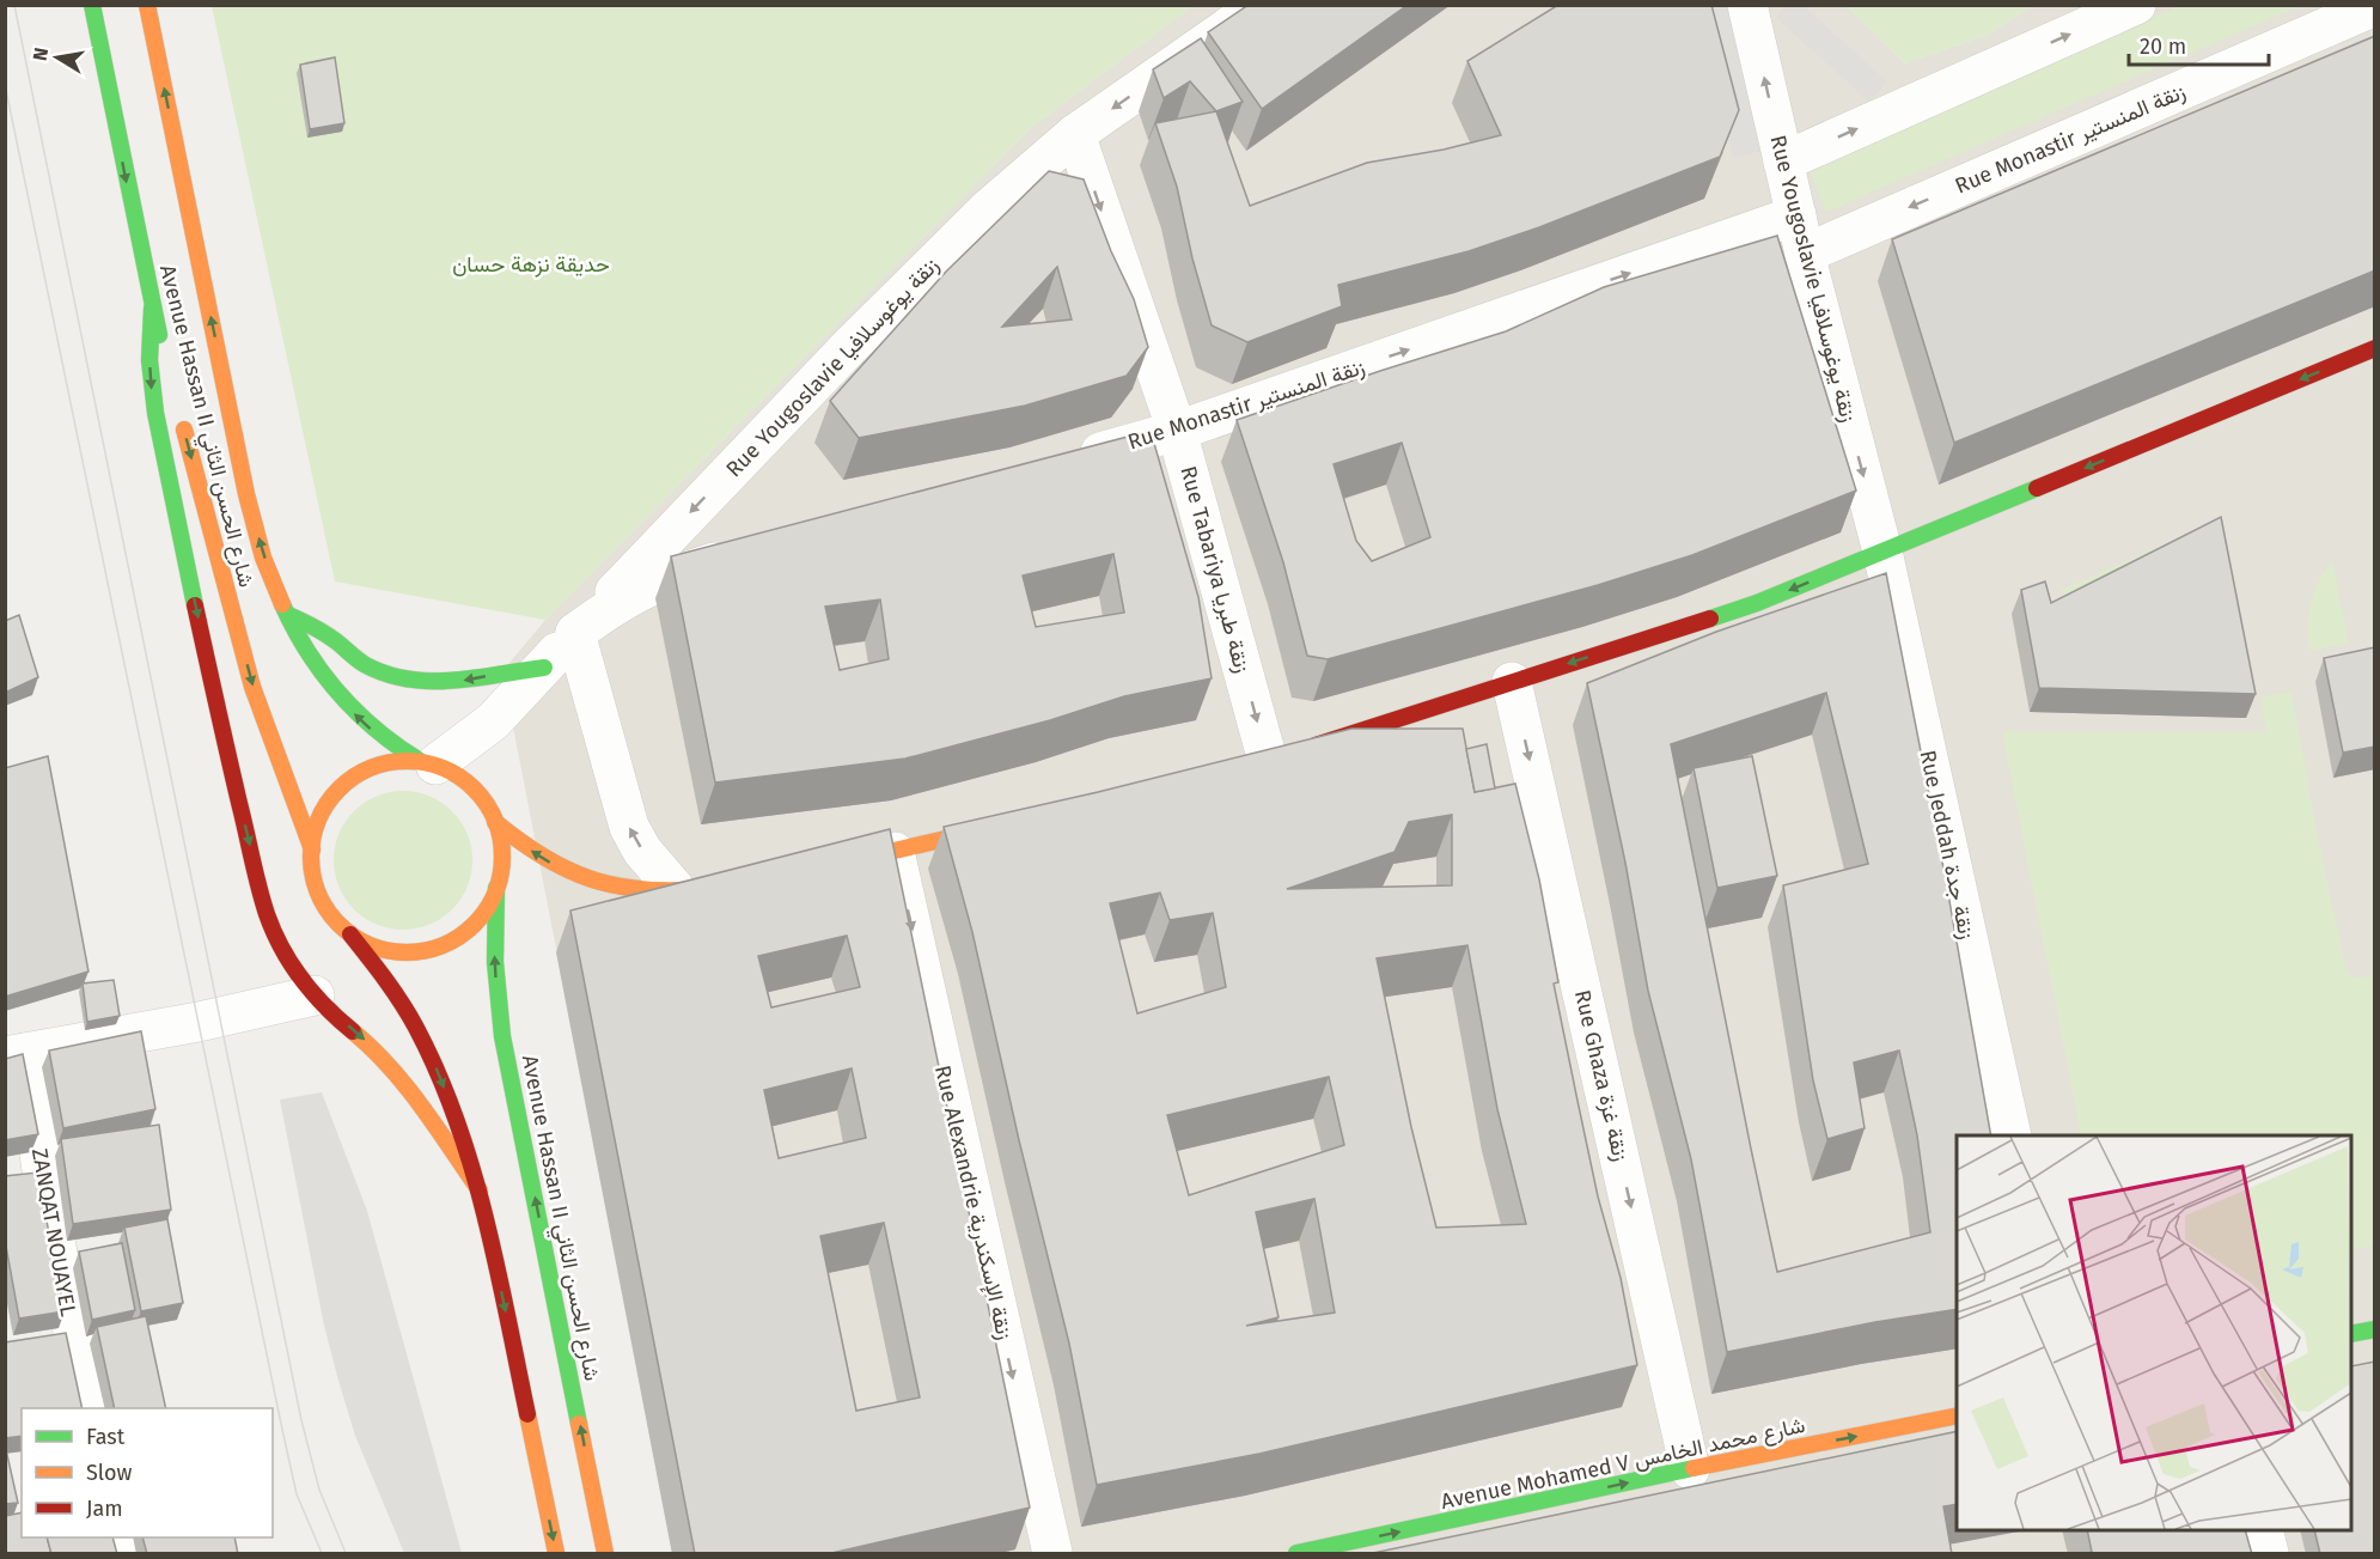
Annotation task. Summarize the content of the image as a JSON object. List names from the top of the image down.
{
  "streets": {
    "main road": ["Avenue Hassan II شارع الحسن الثاني", "Avenue Mohamed V شارع محمد الخامس"],
    "street": [
      "Rue Monastir زنقة المنستير",
      "Rue Yougoslavie زنقة يوغوسلافيا",
      "Rue Tabariya زنقة طبريا",
      "Rue Jeddah زنقة جدة",
      "Rue Ghaza زنقة غزة",
      "Rue Alexandrie زنقة الإسكندرية",
      "ZANQAT NOUAYEL"
    ]
  },
  "crossings": [
    ["Rue Monastir زنقة المنستير", "Rue Yougoslavie زنقة يوغوسلافيا"],
    ["Rue Monastir زنقة المنستير", "Rue Tabariya زنقة طبريا"],
    ["Rue Yougoslavie زنقة يوغوسلافيا", "Avenue Hassan II شارع الحسن الثاني"],
    ["Rue Yougoslavie زنقة يوغوسلافيا", "Rue Tabariya زنقة طبريا"],
    ["Rue Yougoslavie زنقة يوغوسلافيا", "Rue Jeddah زنقة جدة"],
    ["Rue Ghaza زنقة غزة", "Avenue Mohamed V شارع محمد الخامس"]
  ],
  "one_way": [
    "Rue Tabariya زنقة طبريا",
    "Rue Ghaza زنقة غزة",
    "Rue Alexandrie زنقة الإسكندرية",
    "Avenue Mohamed V شارع محمد الخامس"
  ],
  "parks": ["حديقة نزهة حسان"],
  "legend": ["Fast", "Slow", "Jam"],
  "scale_bar": "20 m",
  "north": "left"
}
